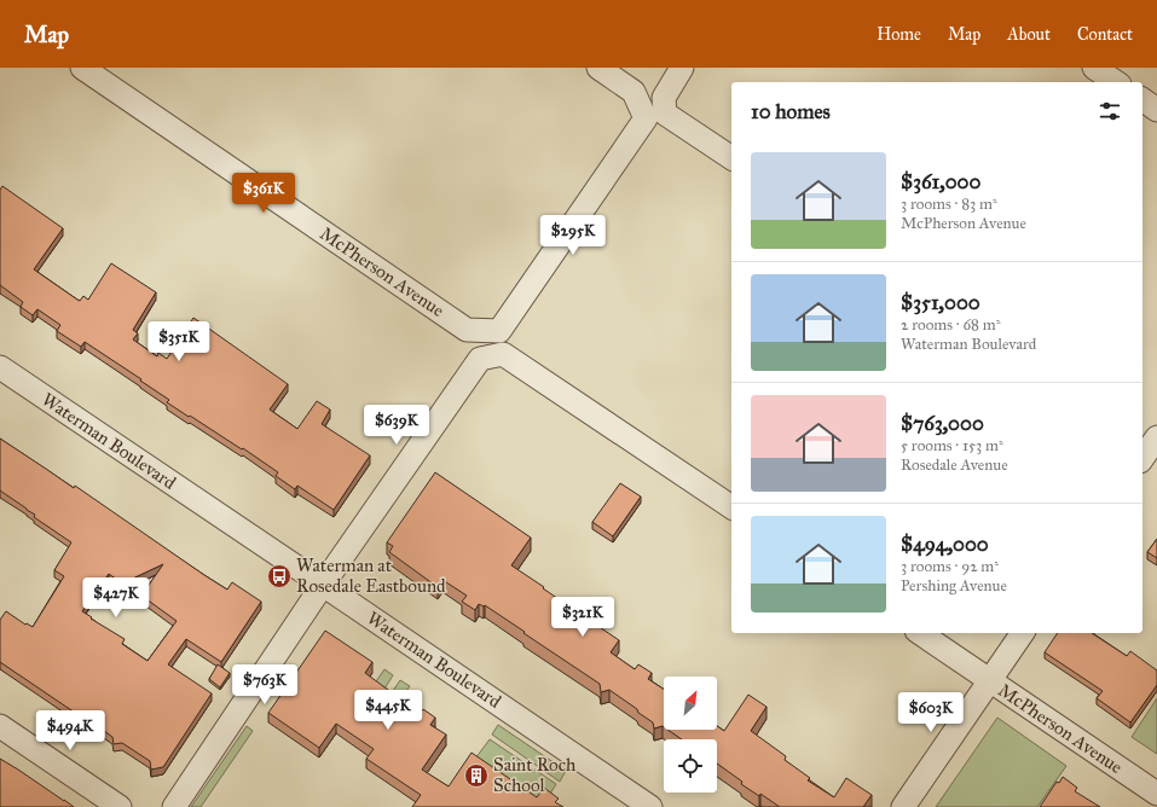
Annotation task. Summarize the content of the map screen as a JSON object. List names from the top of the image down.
{
  "streets": {
    "street": ["McPherson Avenue", "Waterman Boulevard"]
  },
  "places": {
    "bus stop": ["Waterman at Rosedale Eastbound"],
    "building": ["Saint Roch School"]
  },
  "north": "top right",
  "page": {
    "header": "Map",
    "nav": [
      "Home",
      "Map",
      "About",
      "Contact"
    ],
    "heading": "10 homes",
    "list": [
      {
        "name": "$361,000",
        "note": "3 rooms · 83 m² · McPherson Avenue"
      },
      {
        "name": "$351,000",
        "note": "2 rooms · 68 m² · Waterman Boulevard"
      },
      {
        "name": "$763,000",
        "note": "5 rooms · 153 m² · Rosedale Avenue"
      },
      {
        "name": "$494,000",
        "note": "3 rooms · 92 m² · Pershing Avenue"
      }
    ],
    "price": [
      "$361K",
      "$295K",
      "$351K",
      "$639K",
      "$427K",
      "$321K",
      "$763K",
      "$445K",
      "$603K",
      "$494K"
    ]
  }
}
